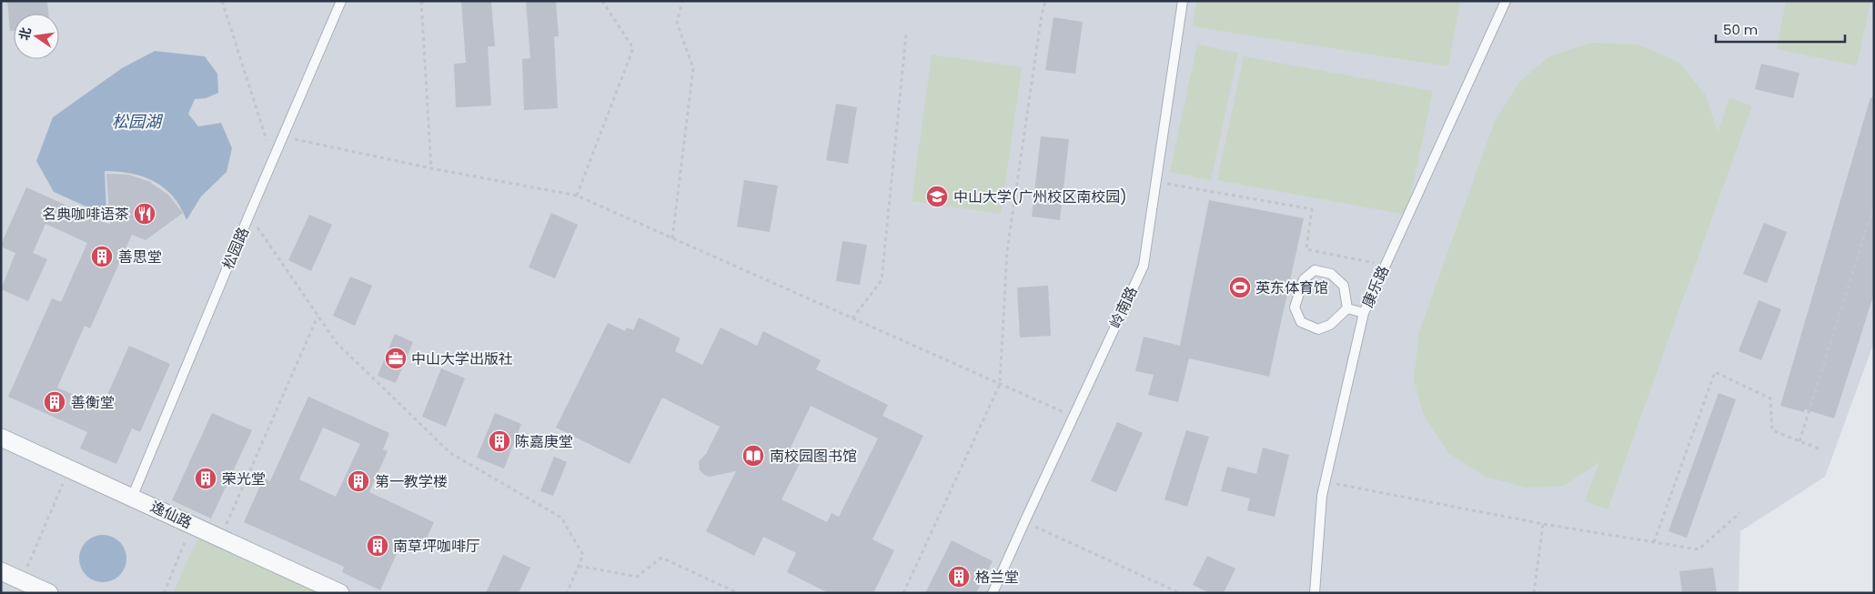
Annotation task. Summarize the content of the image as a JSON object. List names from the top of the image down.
{
  "streets": {
    "street": ["逸仙路"],
    "lane": ["松园路", "康乐路", "岭南路"]
  },
  "crossings": [
    ["松园路", "逸仙路"]
  ],
  "water": ["松园湖"],
  "places": {
    "school or university": ["中山大学(广州校区南校园)"],
    "restaurant": ["名典咖啡语茶"],
    "building": [
      "善思堂",
      "善衡堂",
      "陈嘉庚堂",
      "荣光堂",
      "第一教学楼",
      "南草坪咖啡厅",
      "格兰堂"
    ],
    "sports": ["英东体育馆"],
    "office": ["中山大学出版社"],
    "library": ["南校园图书馆"]
  },
  "scale_bar": "50 m",
  "north": "left"
}
